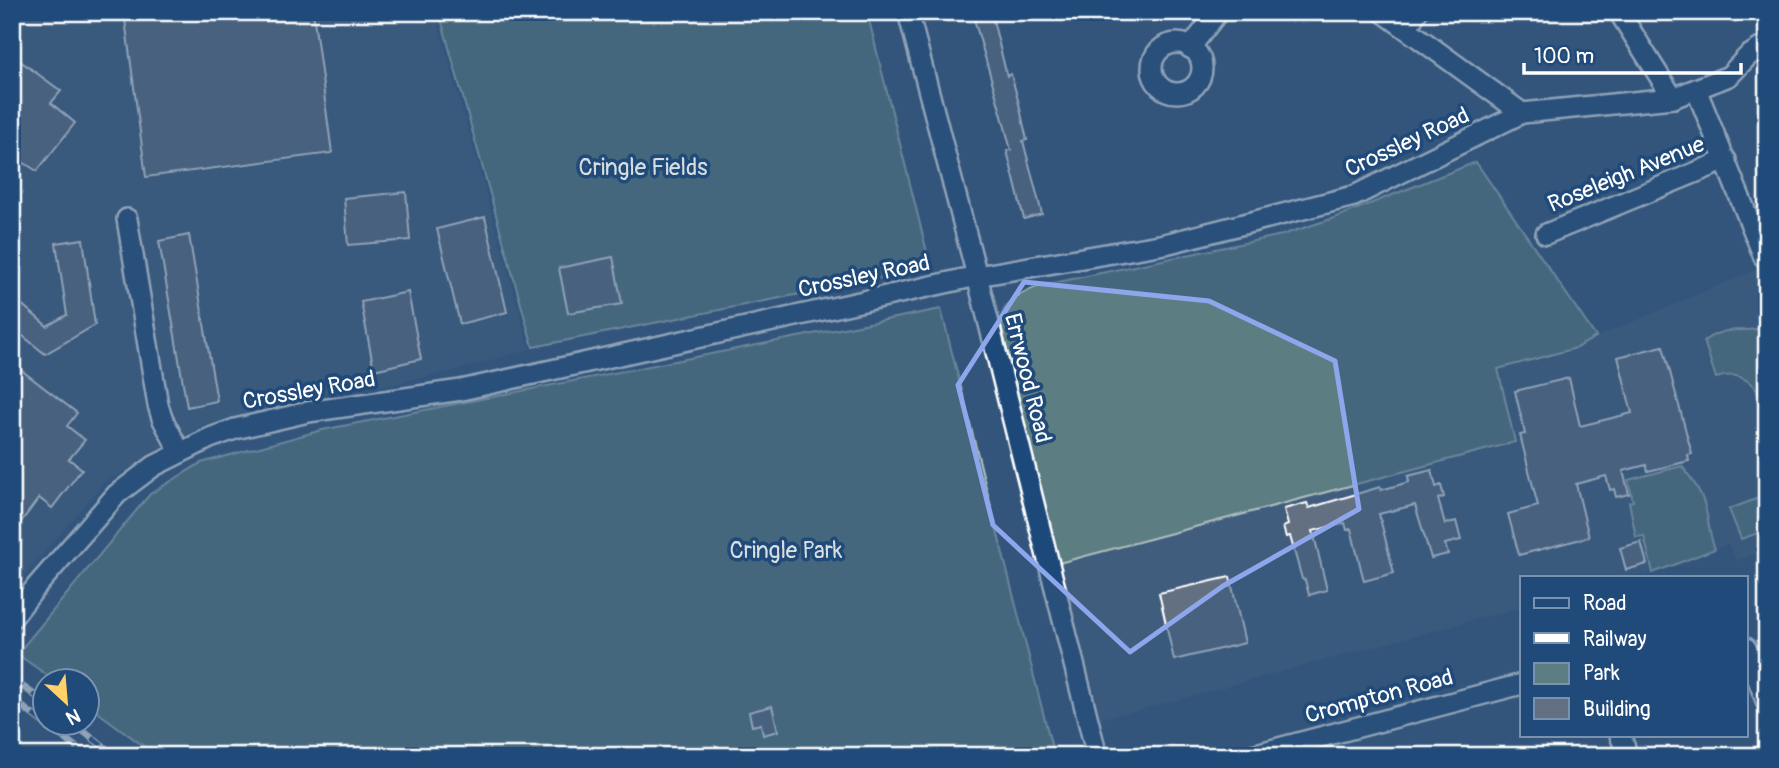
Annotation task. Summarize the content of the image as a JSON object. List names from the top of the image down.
{
  "streets": {
    "street": [
      "Crossley Road",
      "Roseleigh Avenue",
      "Errwood Road",
      "Crompton Road"
    ]
  },
  "crossings": [
    ["Crossley Road", "Errwood Road"]
  ],
  "parks": ["Cringle Fields", "Cringle Park"],
  "legend": [
    "Road",
    "Railway",
    "Park",
    "Building"
  ],
  "scale_bar": "100 m",
  "north": "bottom right"
}
